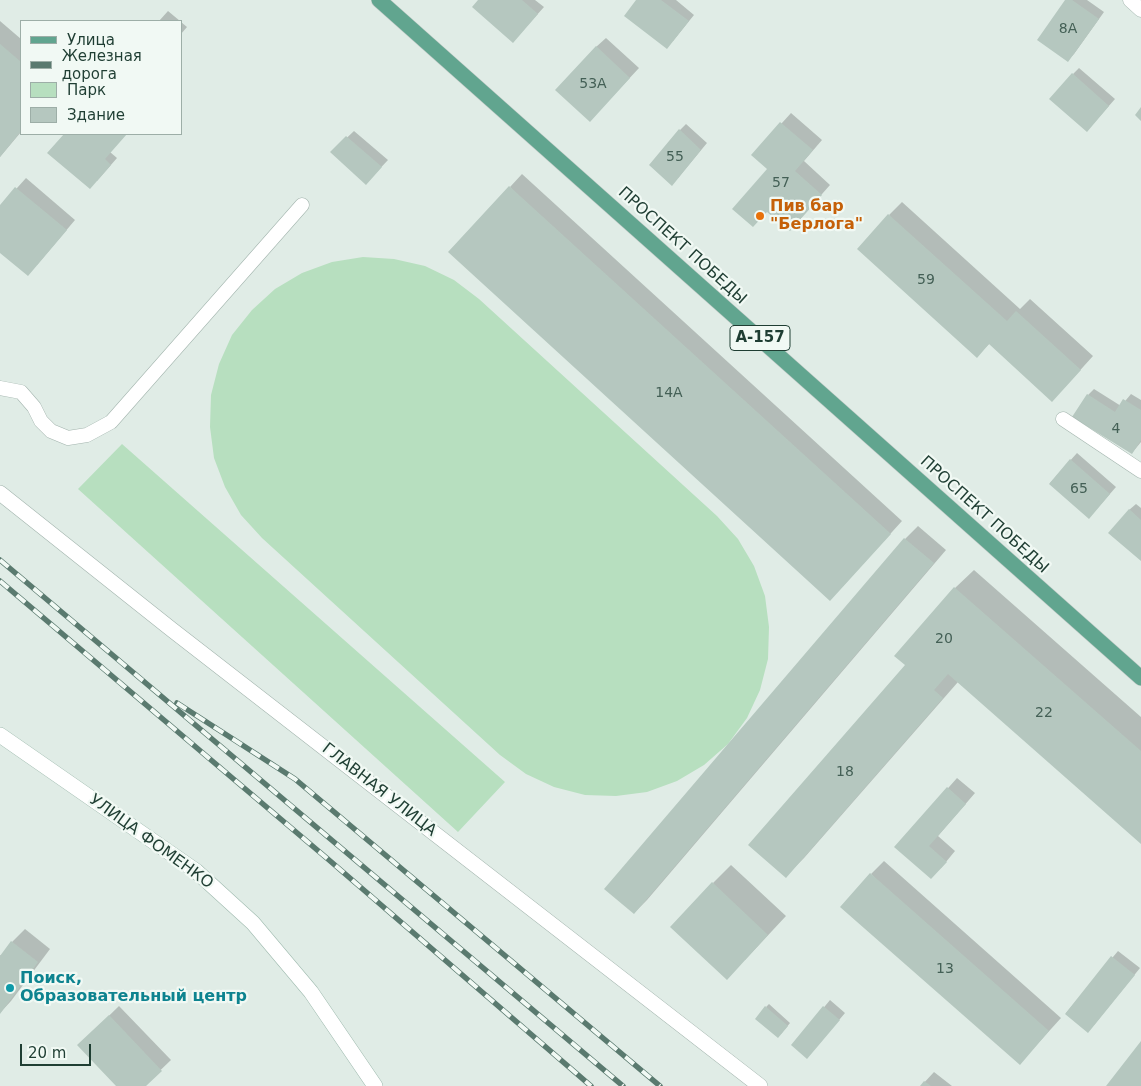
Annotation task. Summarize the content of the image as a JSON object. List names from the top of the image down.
{
  "streets": {
    "main road": ["ПРОСПЕКТ ПОБЕДЫ", "А-157"],
    "street": ["ГЛАВНАЯ УЛИЦА", "УЛИЦА ФОМЕНКО"]
  },
  "places": ["Пив бар \"Берлога\"", "Поиск, Образовательный центр"],
  "house_numbers": [
    "8А",
    "53А",
    "55",
    "57",
    "59",
    "14А",
    "4",
    "65",
    "20",
    "22",
    "18",
    "13"
  ],
  "legend": [
    "Улица",
    "Железная дорога",
    "Парк",
    "Здание"
  ],
  "scale_bar": "20 m"
}
